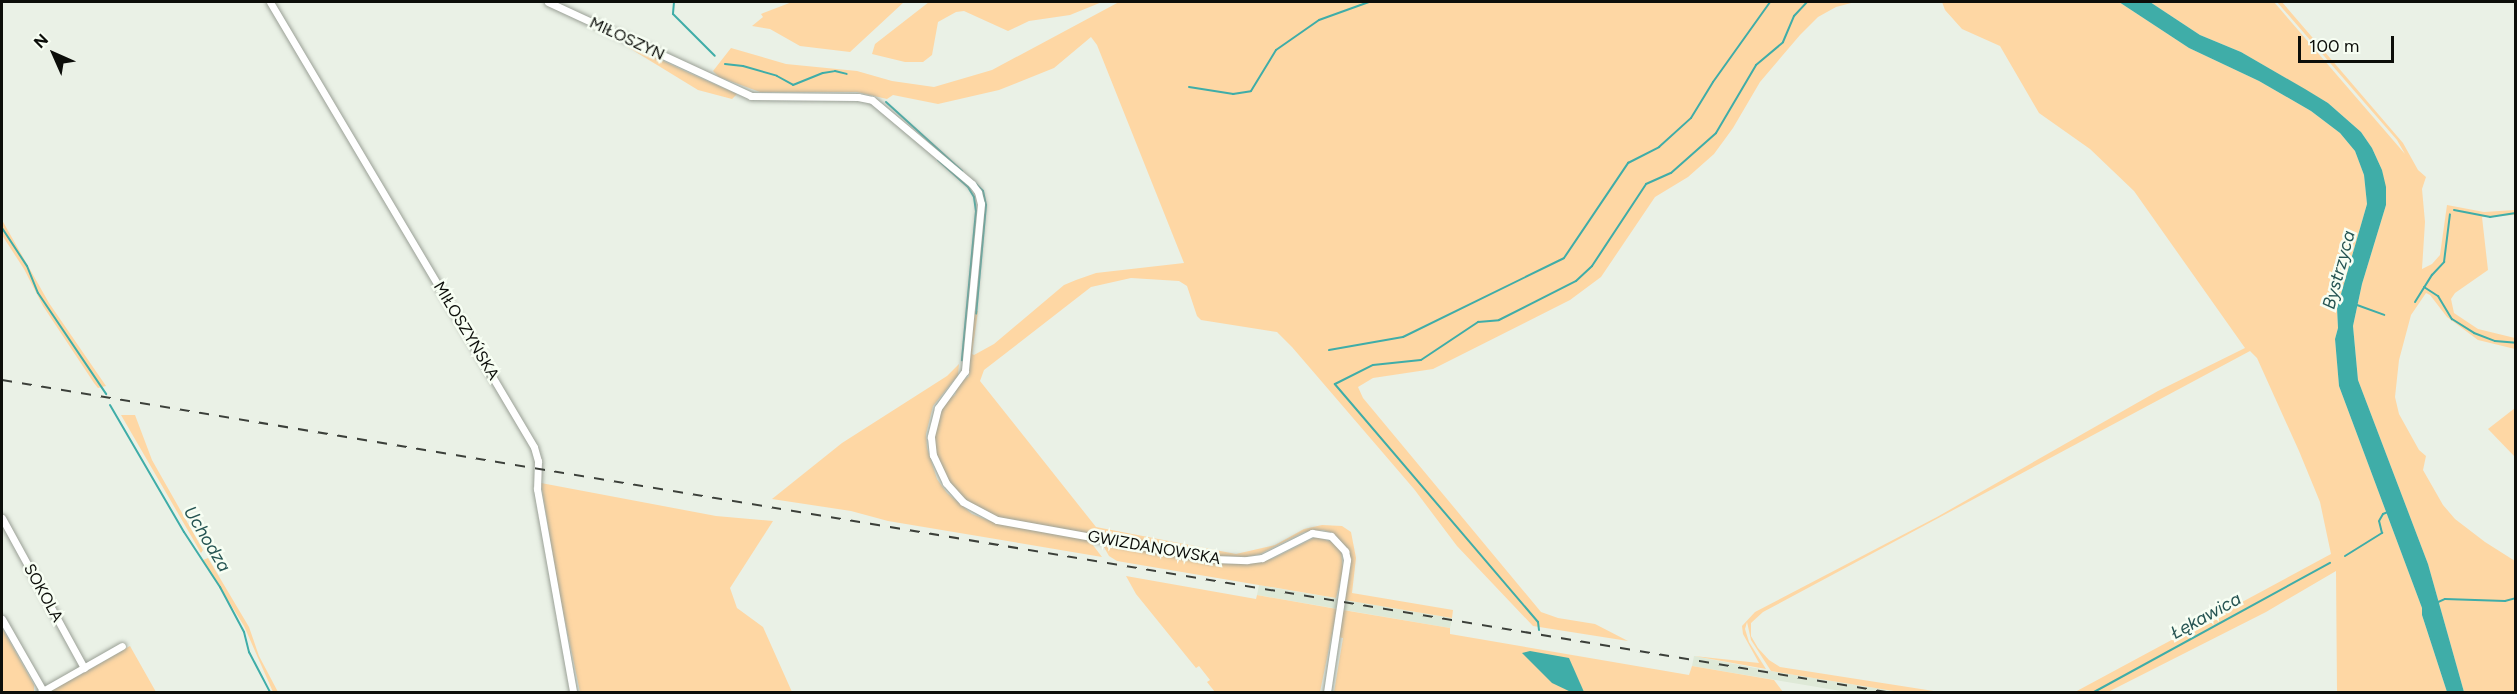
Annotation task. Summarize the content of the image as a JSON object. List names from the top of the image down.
{
  "streets": {
    "street": [
      "MIŁOSZYN",
      "MIŁOSZYŃSKA",
      "GWIZDANOWSKA",
      "SOKOLA"
    ]
  },
  "crossings": [
    ["MIŁOSZYN", "GWIZDANOWSKA"]
  ],
  "water": ["Bystrzyca", "Uchodza", "Łękawica"],
  "scale_bar": "100 m",
  "north": "top left"
}
